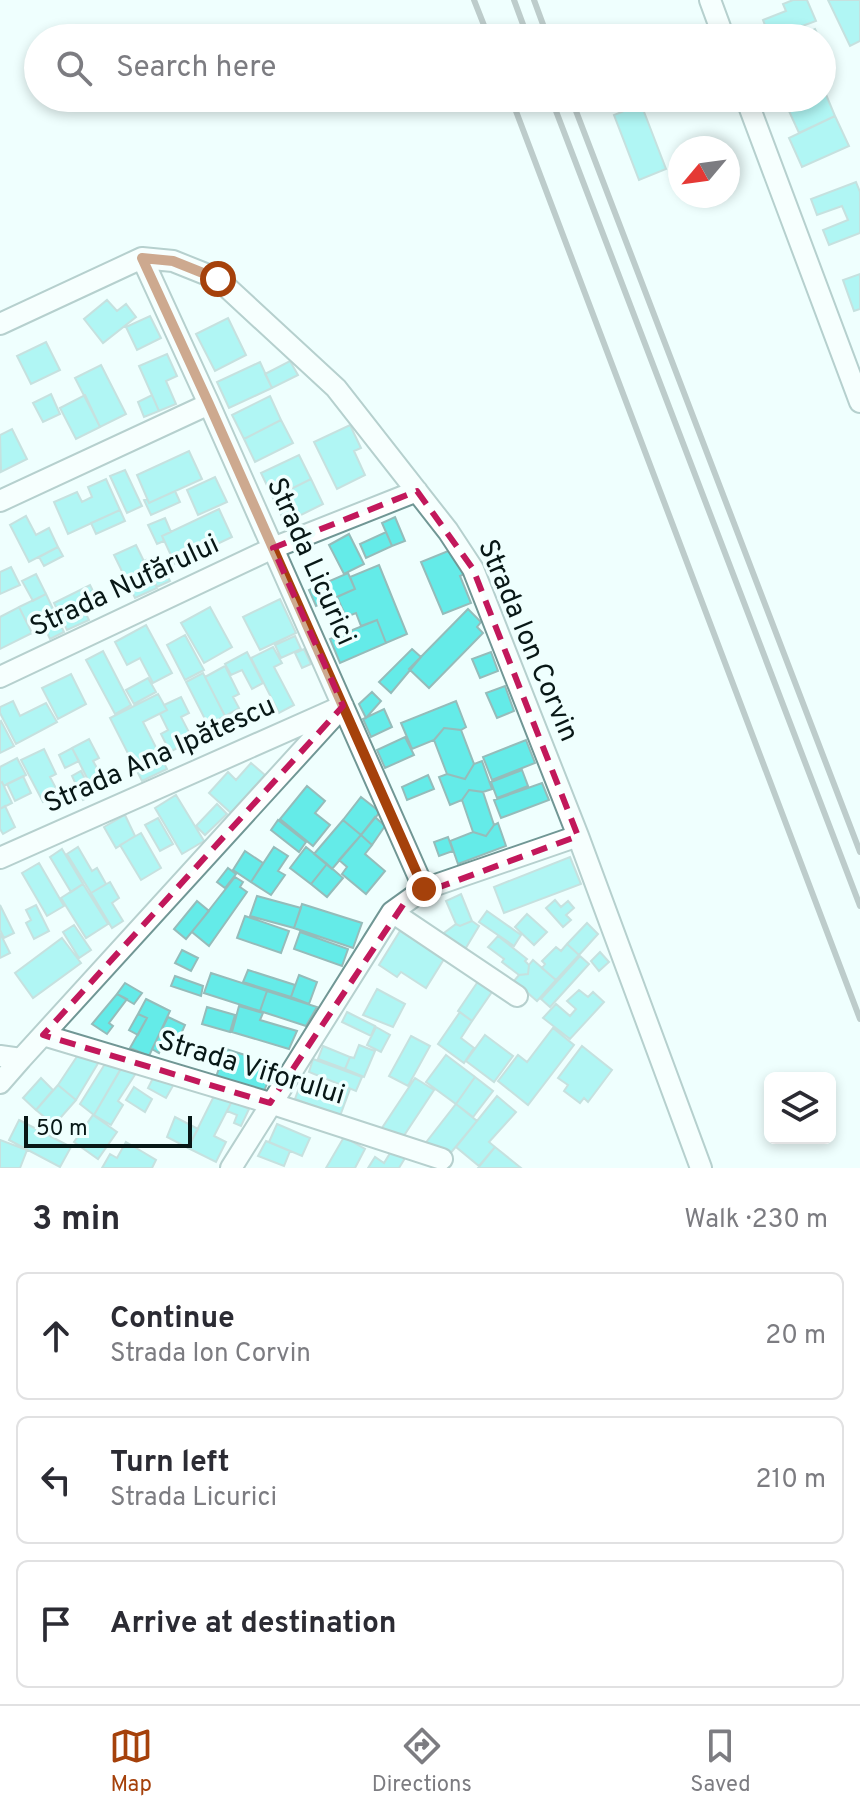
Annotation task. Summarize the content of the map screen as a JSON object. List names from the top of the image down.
{
  "streets": {
    "street": [
      "Strada Licurici",
      "Strada Nufărului",
      "Strada Ion Corvin",
      "Strada Ana Ipătescu",
      "Strada Viforului"
    ]
  },
  "crossings": [
    ["Strada Licurici", "Strada Nufărului"],
    ["Strada Licurici", "Strada Ion Corvin"],
    ["Strada Licurici", "Strada Ana Ipătescu"],
    ["Strada Nufărului", "Strada Ion Corvin"]
  ],
  "scale_bar": "50 m",
  "north": "bottom left",
  "page": {
    "search": "Search here",
    "scale": "50 m",
    "heading": ["3 min", "Walk · 230 m"],
    "list": [
      ["Continue", "Strada Ion Corvin", "20 m"],
      ["Turn left", "Strada Licurici", "210 m"],
      "Arrive at destination"
    ],
    "nav": ["Map", "Directions", "Saved"]
  }
}
